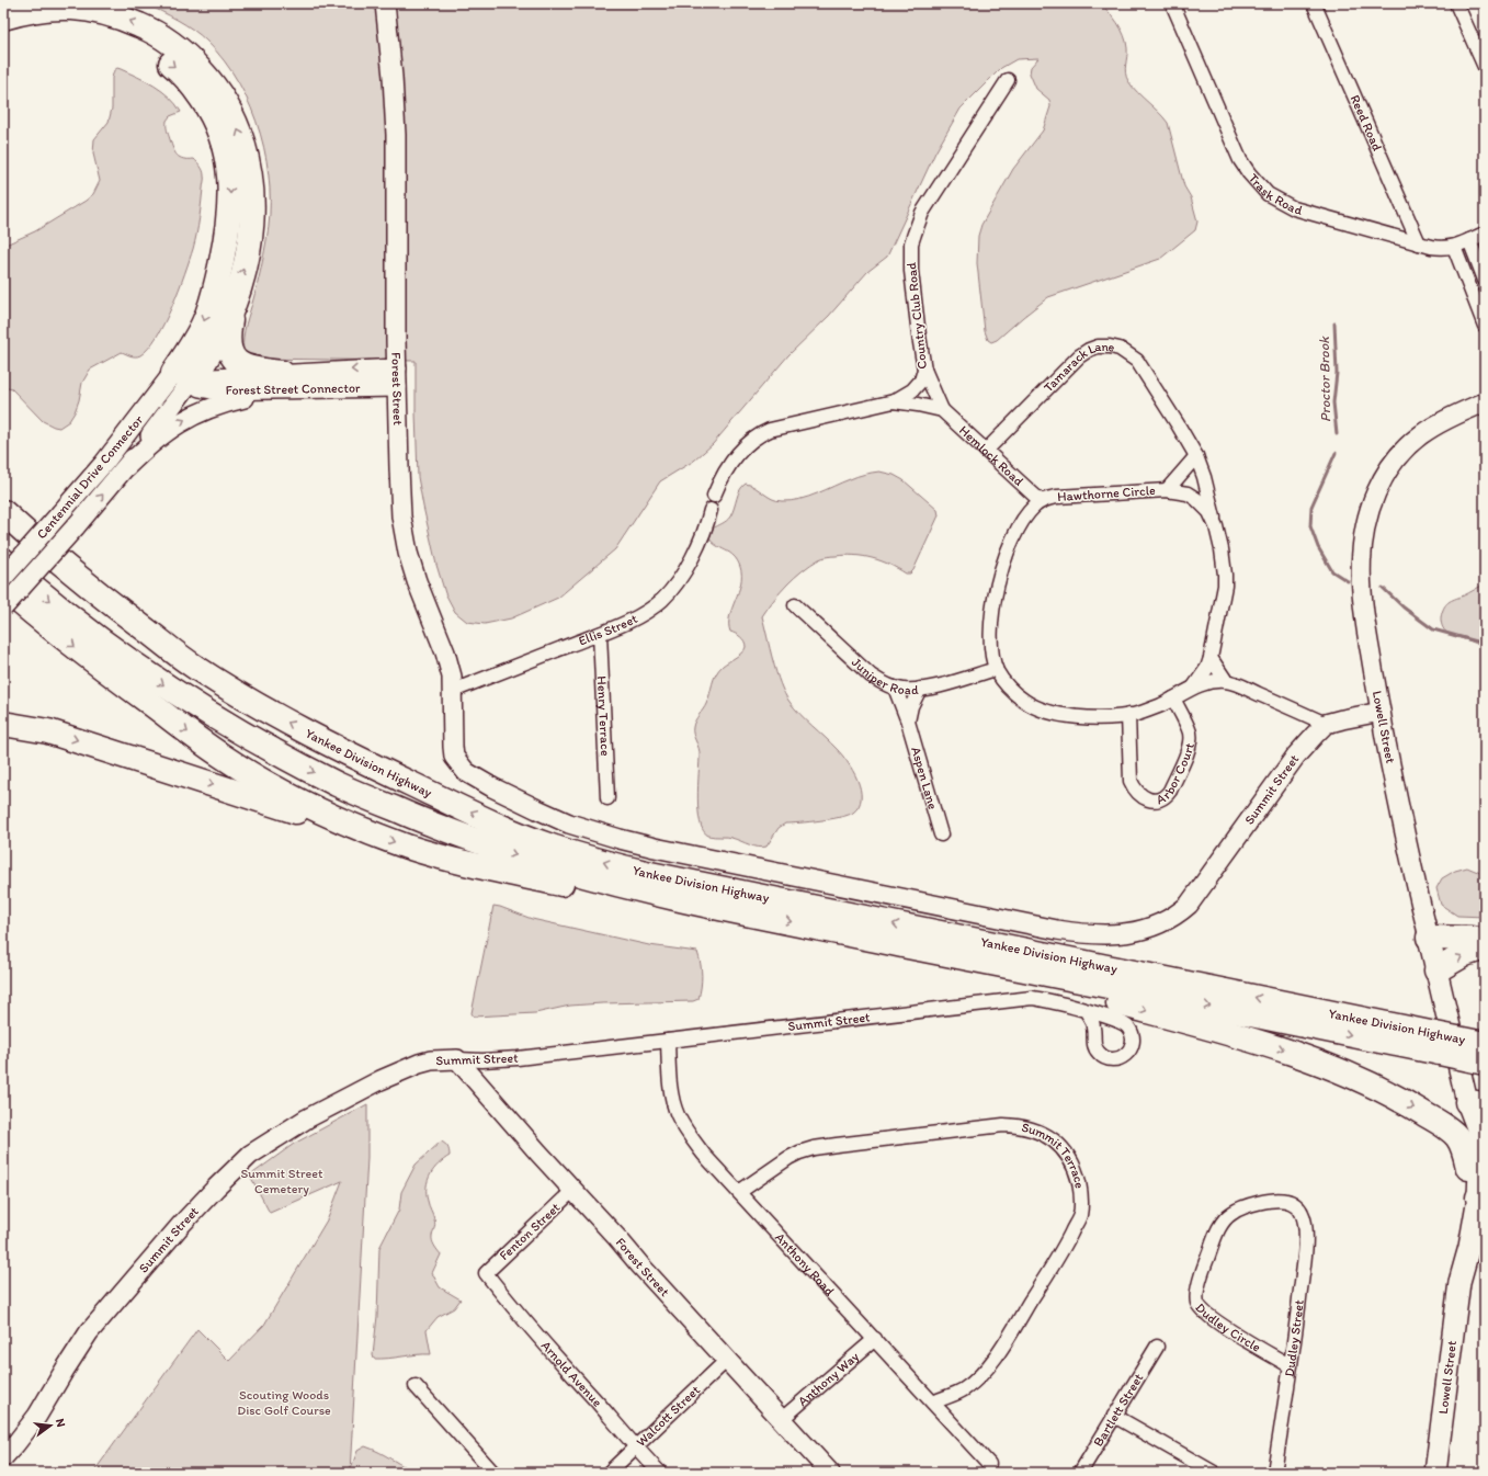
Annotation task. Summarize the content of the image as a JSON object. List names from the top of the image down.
{
  "streets": {
    "highway": ["Yankee Division Highway"],
    "main road": ["Lowell Street"],
    "street": [
      "Reed Road",
      "Trask Road",
      "Country Club Road",
      "Tamarack Lane",
      "Forest Street Connector",
      "Forest Street",
      "Hemlock Road",
      "Centennial Drive Connector",
      "Hawthorne Circle",
      "Ellis Street",
      "Juniper Road",
      "Henry Terrace",
      "Arbor Court",
      "Aspen Lane",
      "Summit Street",
      "Summit Terrace",
      "Fenton Street",
      "Anthony Road",
      "Dudley Circle",
      "Dudley Street",
      "Arnold Avenue",
      "Anthony Way",
      "Bartlett Street",
      "Walcott Street"
    ]
  },
  "crossings": [
    ["Reed Road", "Trask Road"],
    ["Country Club Road", "Hemlock Road"],
    ["Tamarack Lane", "Hemlock Road"],
    ["Tamarack Lane", "Hawthorne Circle"],
    ["Forest Street Connector", "Forest Street"],
    ["Forest Street Connector", "Centennial Drive Connector"],
    ["Forest Street", "Ellis Street"],
    ["Forest Street", "Yankee Division Highway"],
    ["Forest Street", "Summit Street"],
    ["Forest Street", "Fenton Street"],
    ["Forest Street", "Anthony Way"],
    ["Forest Street", "Walcott Street"],
    ["Hemlock Road", "Hawthorne Circle"],
    ["Hawthorne Circle", "Juniper Road"],
    ["Hawthorne Circle", "Arbor Court"],
    ["Hawthorne Circle", "Summit Street"],
    ["Ellis Street", "Henry Terrace"],
    ["Juniper Road", "Aspen Lane"],
    ["Yankee Division Highway", "Summit Street"],
    ["Summit Street", "Anthony Road"],
    ["Summit Terrace", "Anthony Road"],
    ["Fenton Street", "Arnold Avenue"],
    ["Anthony Road", "Anthony Way"],
    ["Dudley Circle", "Dudley Street"],
    ["Arnold Avenue", "Walcott Street"]
  ],
  "water": ["Proctor Brook"],
  "parks": ["Summit Street Cemetery", "Scouting Woods Disc Golf Course"],
  "north": "right"
}
